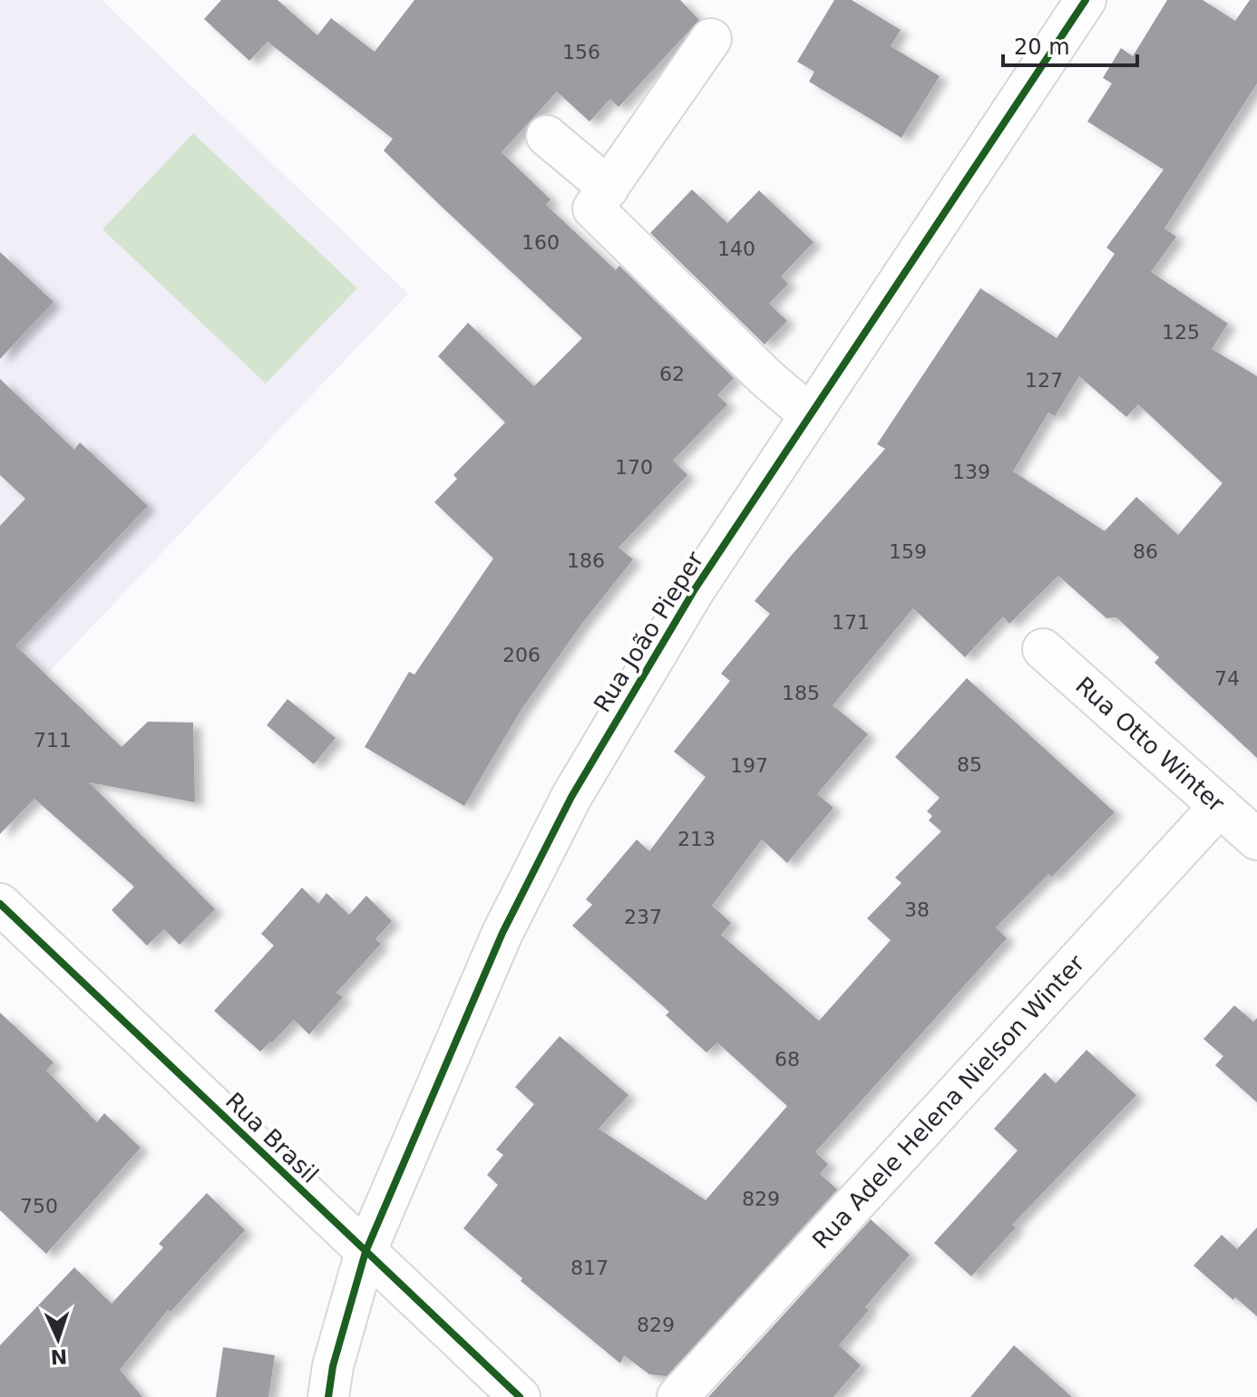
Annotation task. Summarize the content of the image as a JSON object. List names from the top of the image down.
{
  "streets": {
    "street": [
      "Rua João Pieper",
      "Rua Otto Winter",
      "Rua Adele Helena Nielson Winter",
      "Rua Brasil"
    ]
  },
  "crossings": [
    ["Rua João Pieper", "Rua Brasil"],
    ["Rua Otto Winter", "Rua Adele Helena Nielson Winter"]
  ],
  "house_numbers": [
    "156",
    "160",
    "140",
    "125",
    "62",
    "127",
    "170",
    "139",
    "159",
    "86",
    "186",
    "171",
    "206",
    "74",
    "185",
    "711",
    "85",
    "197",
    "213",
    "38",
    "237",
    "68",
    "829",
    "750",
    "817",
    "829"
  ],
  "scale_bar": "20 m",
  "north": "bottom"
}
